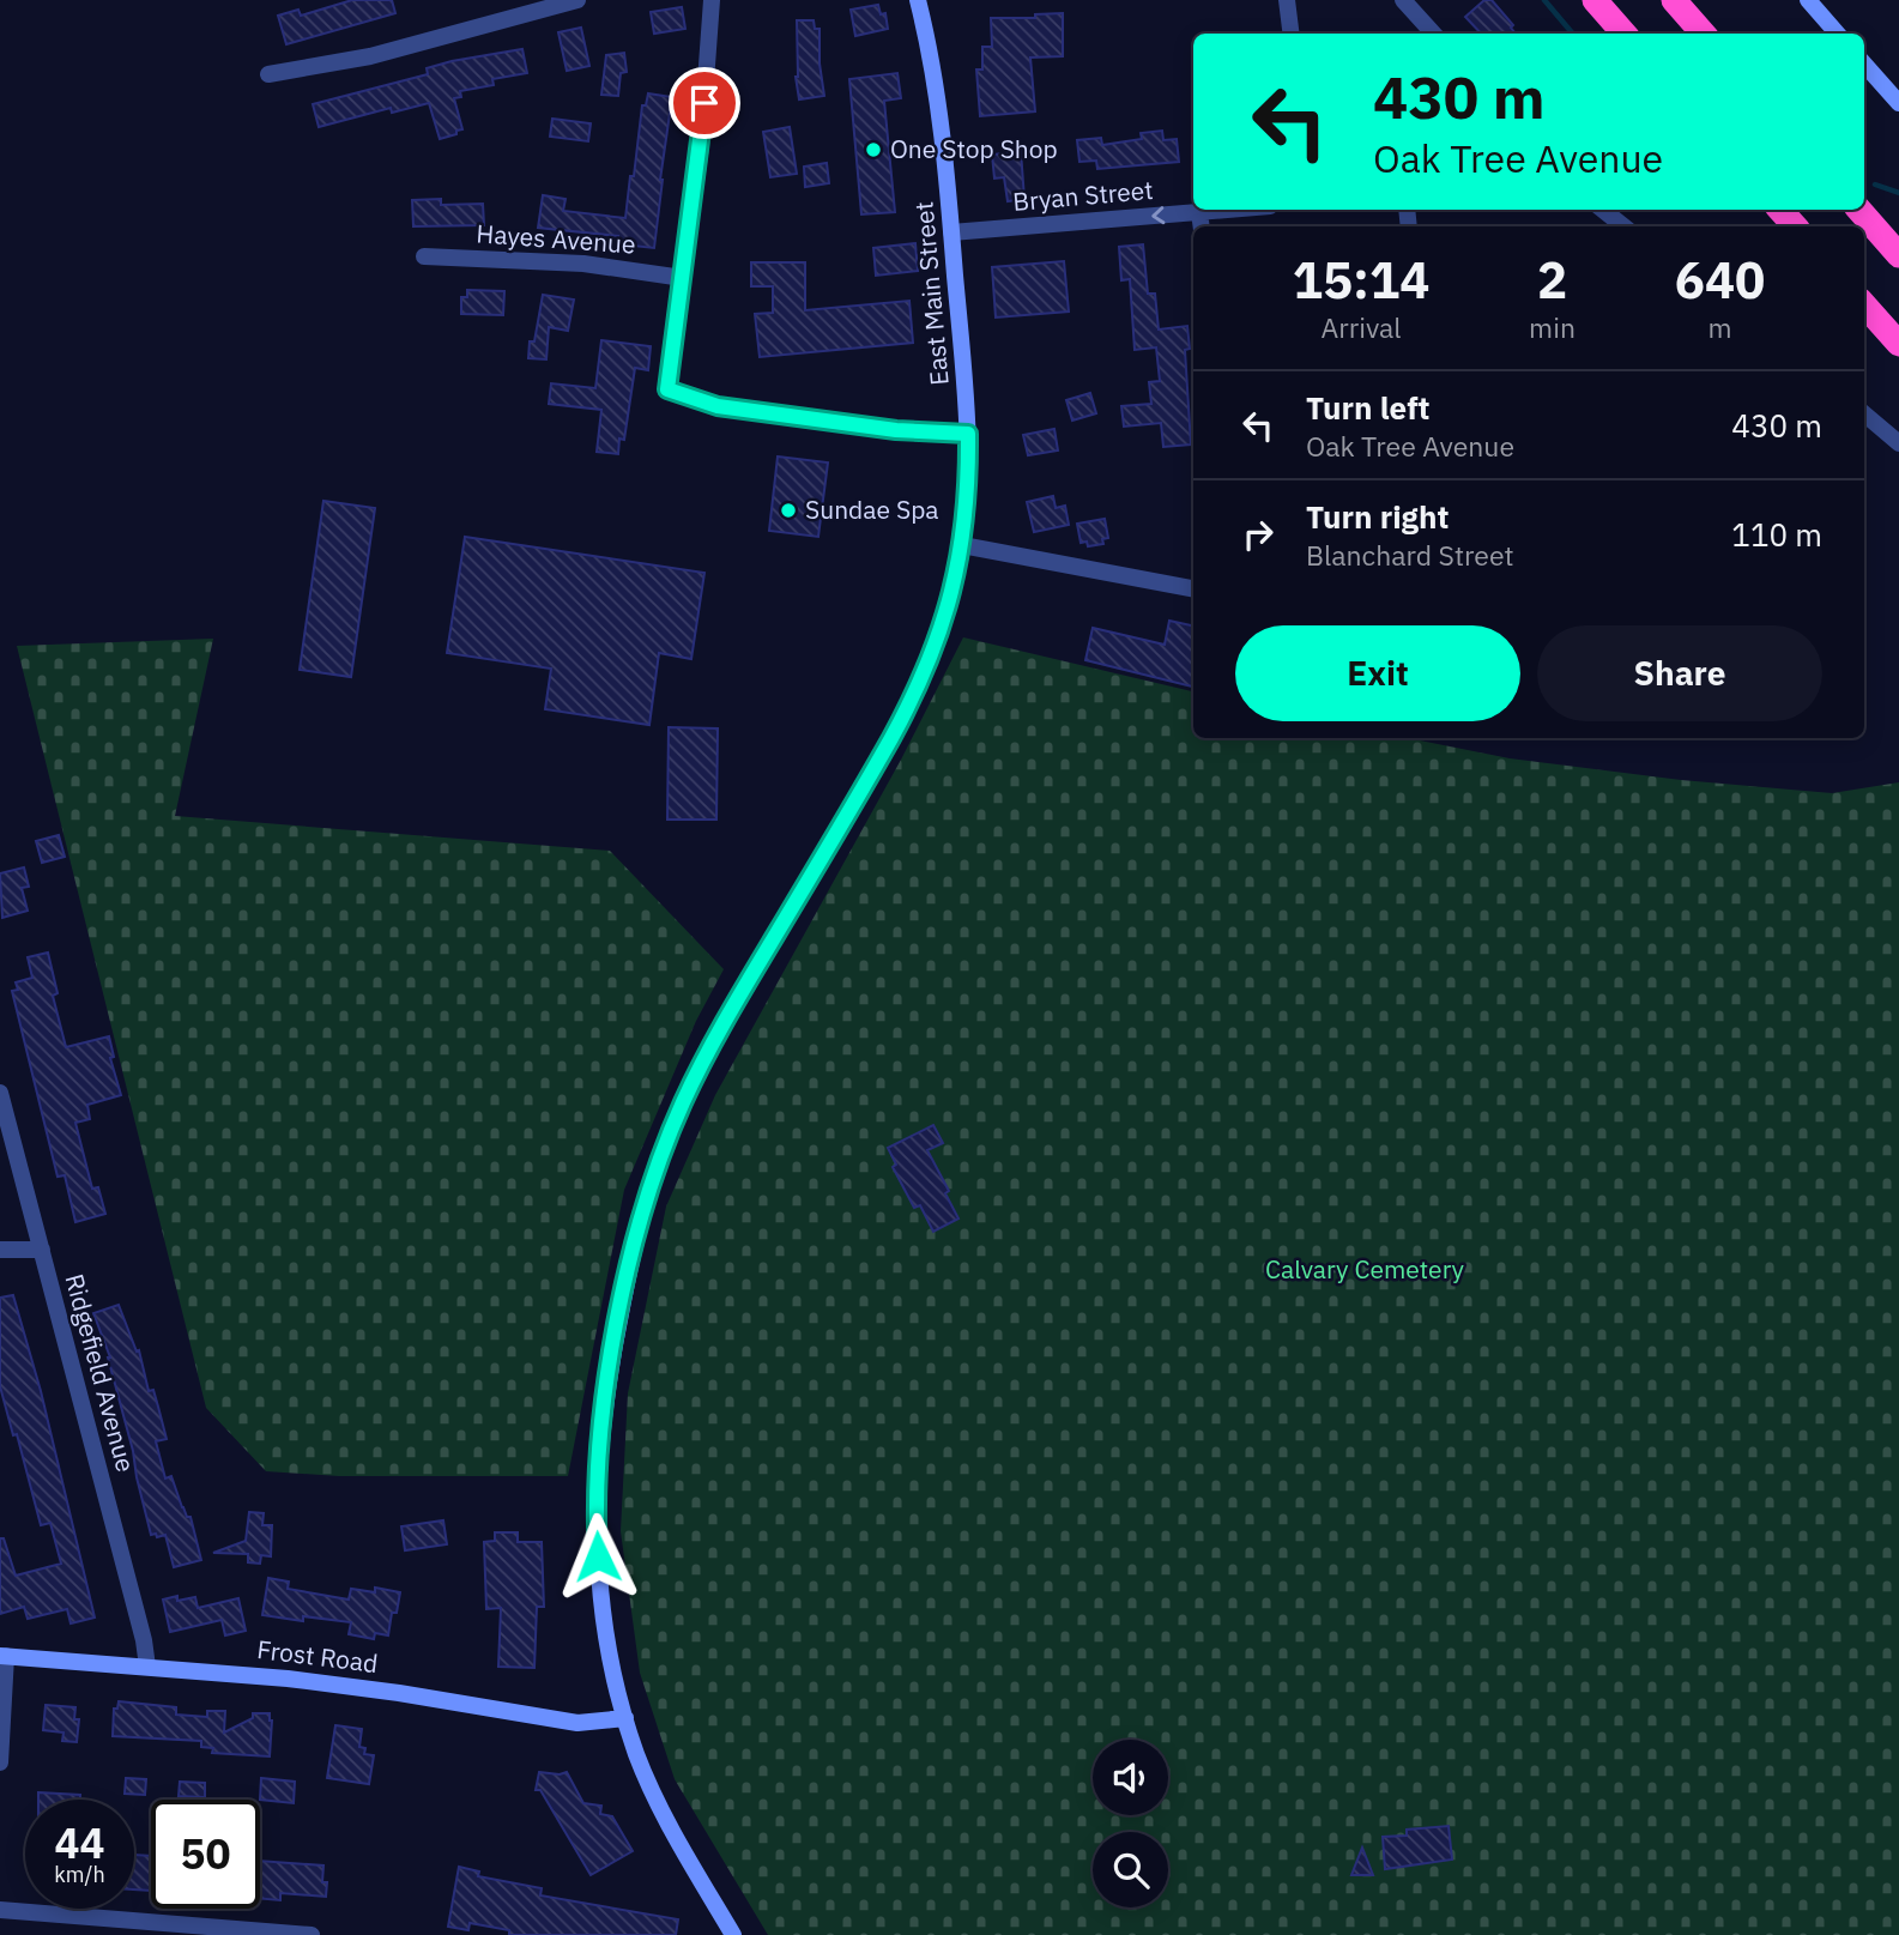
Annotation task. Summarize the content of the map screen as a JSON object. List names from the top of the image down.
{
  "streets": {
    "main road": ["East Main Street", "Frost Road"],
    "street": ["Bryan Street", "Hayes Avenue", "Ridgefield Avenue"]
  },
  "crossings": [
    ["Bryan Street", "East Main Street"],
    ["East Main Street", "Frost Road"],
    ["Ridgefield Avenue", "Frost Road"]
  ],
  "one_way": ["Bryan Street"],
  "parks": ["Calvary Cemetery"],
  "places": ["One Stop Shop", "Sundae Spa"],
  "page": {
    "turn": ["430 m", "Oak Tree Avenue"],
    "eta": [
      "15:14",
      "Arrival",
      "2",
      "min",
      "640",
      "m"
    ],
    "list": [
      {
        "name": "Turn left",
        "note": "Oak Tree Avenue",
        "value": "430 m"
      },
      {
        "name": "Turn right",
        "note": "Blanchard Street",
        "value": "110 m"
      }
    ],
    "buttons": ["Exit", "Share"],
    "speed": "44 km/h",
    "limit": "50"
  }
}
